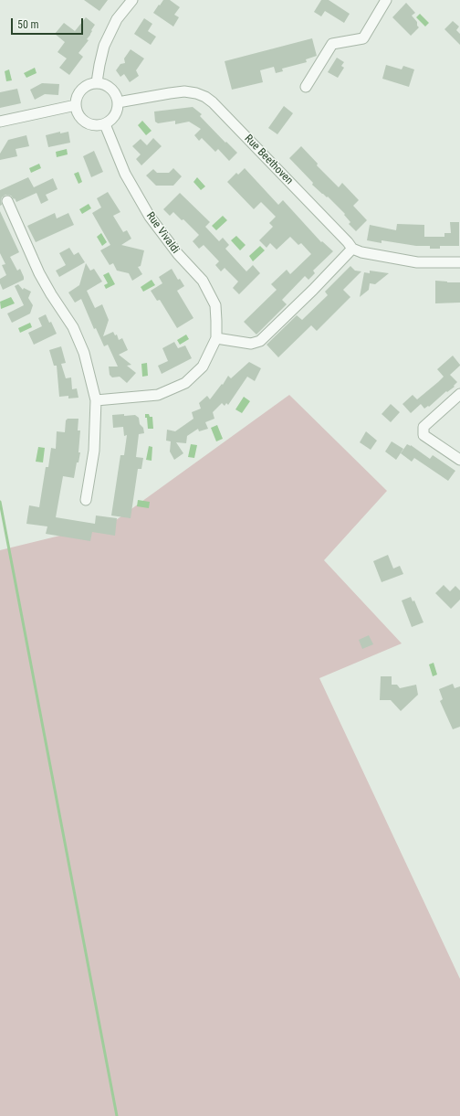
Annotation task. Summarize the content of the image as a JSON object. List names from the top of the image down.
{
  "streets": {
    "street": ["Rue Beethoven", "Rue Vivaldi"]
  },
  "crossings": [
    ["Rue Beethoven", "Rue Vivaldi"]
  ],
  "scale_bar": "50 m"
}
